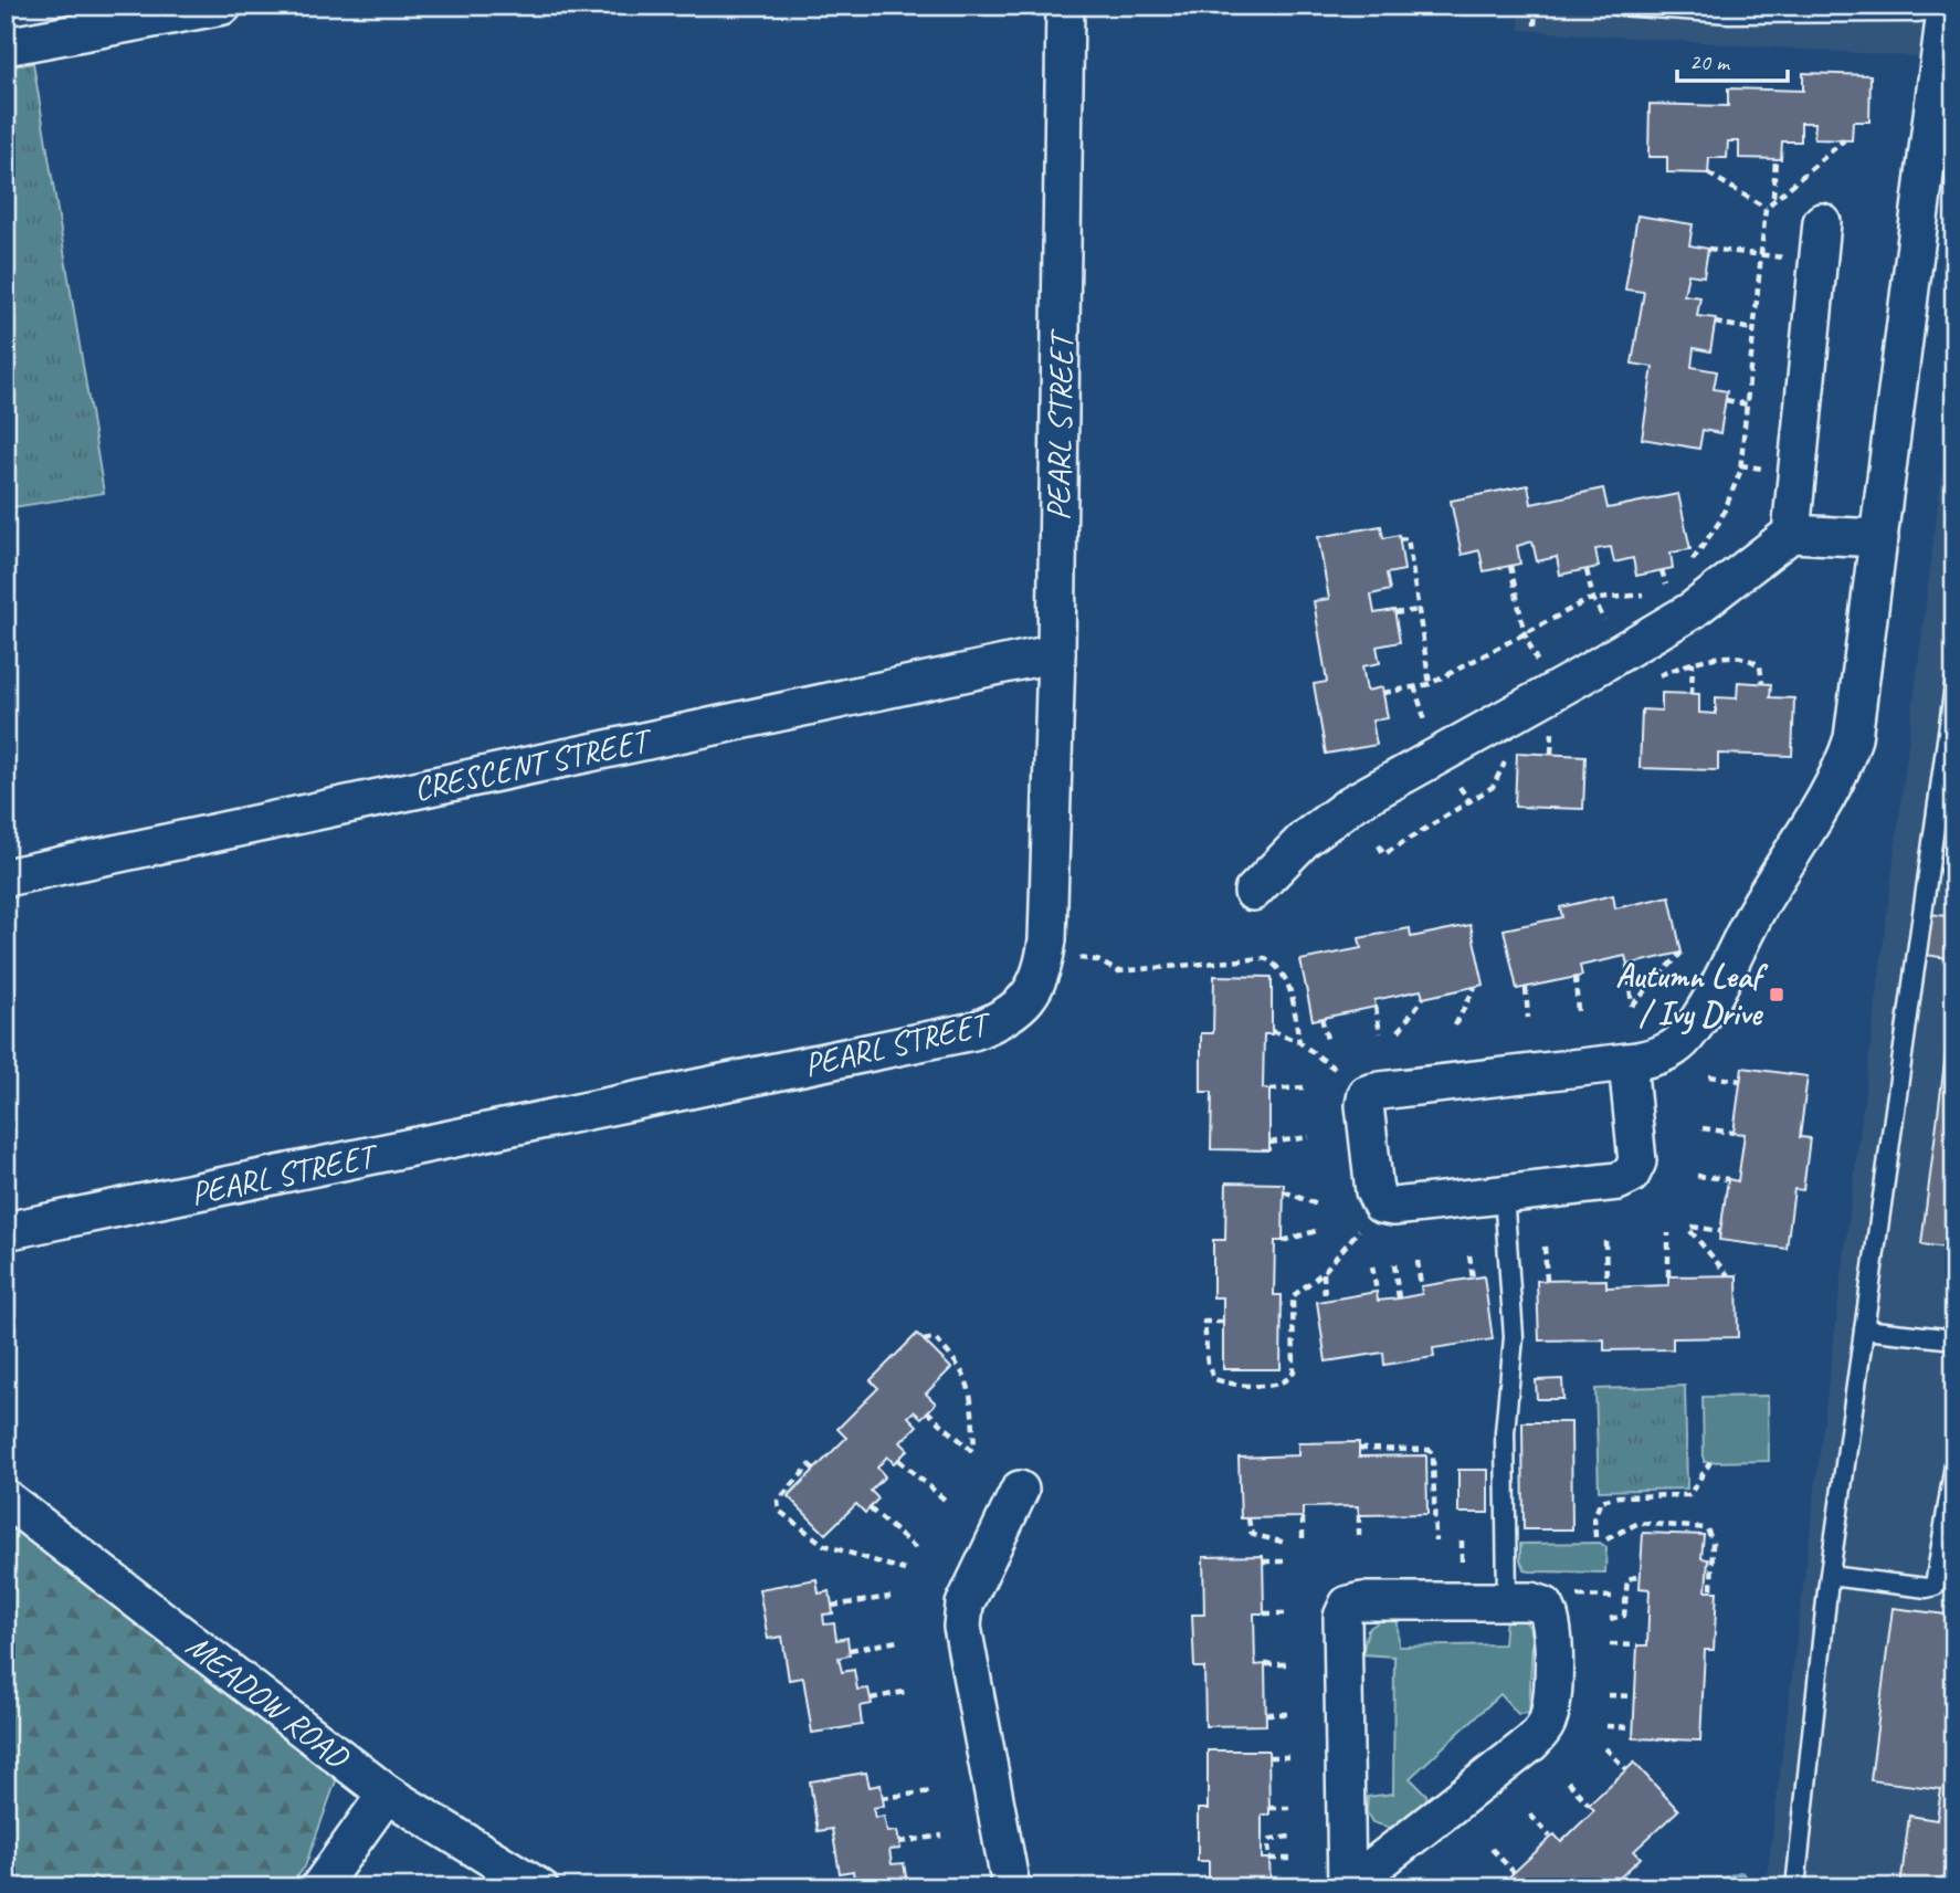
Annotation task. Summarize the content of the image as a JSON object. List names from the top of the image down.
{
  "streets": {
    "street": ["PEARL STREET", "CRESCENT STREET", "MEADOW ROAD"]
  },
  "crossings": [
    ["PEARL STREET", "CRESCENT STREET"]
  ],
  "places": {
    "transit": ["Autumn Leaf / Ivy Drive"]
  },
  "scale_bar": "20 m"
}
